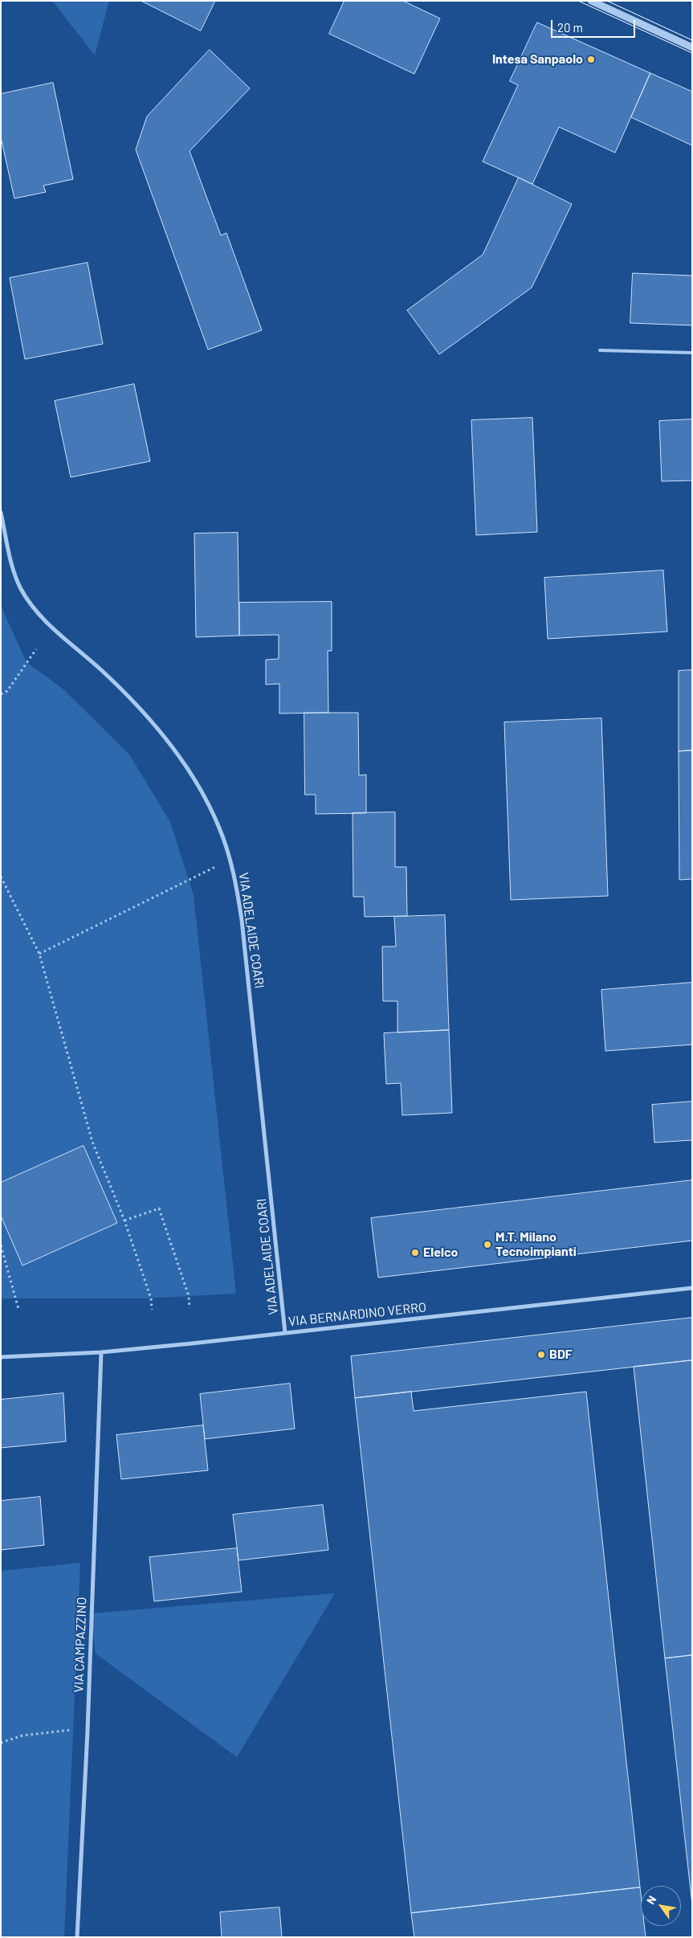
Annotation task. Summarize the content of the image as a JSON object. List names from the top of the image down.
{
  "streets": {
    "street": ["VIA ADELAIDE COARI", "VIA BERNARDINO VERRO", "VIA CAMPAZZINO"]
  },
  "crossings": [
    ["VIA ADELAIDE COARI", "VIA BERNARDINO VERRO"],
    ["VIA BERNARDINO VERRO", "VIA CAMPAZZINO"]
  ],
  "places": [
    "Intesa Sanpaolo",
    "M.T. Milano Tecnoimpianti",
    "Elelco",
    "BDF"
  ],
  "scale_bar": "20 m",
  "north": "top left"
}
